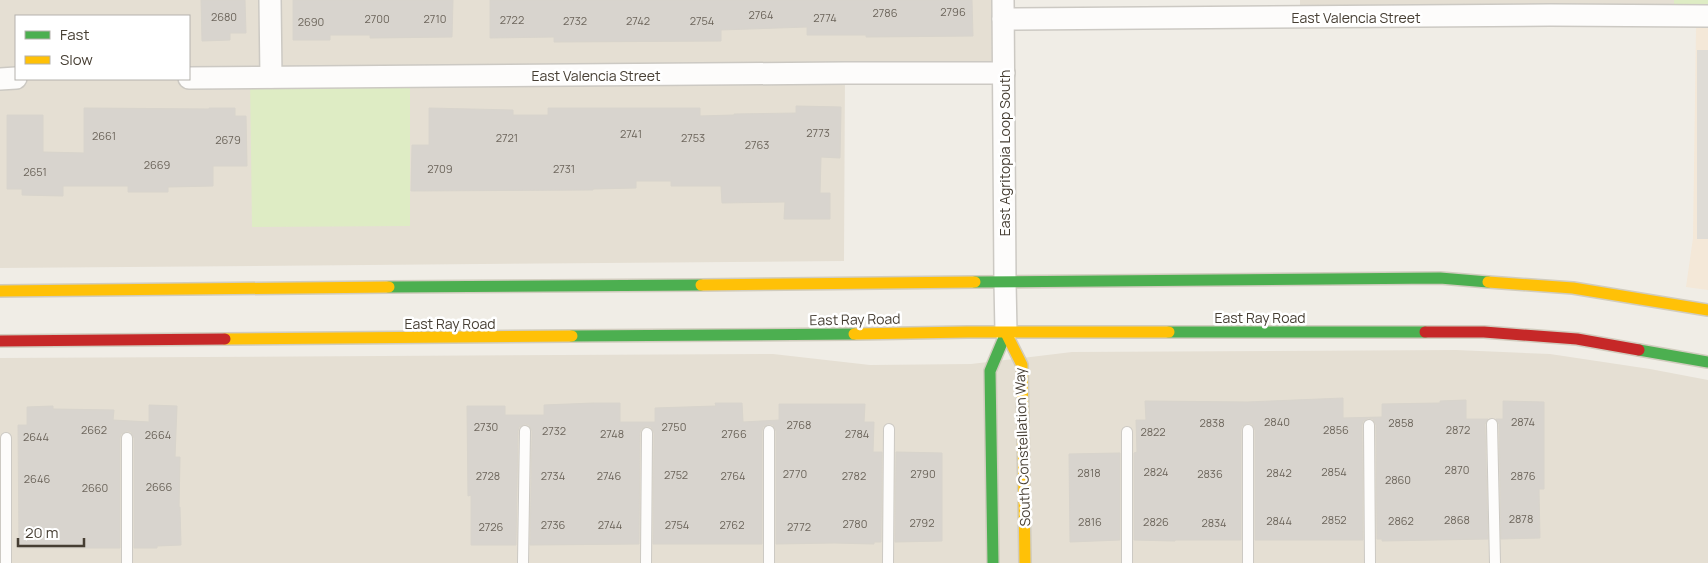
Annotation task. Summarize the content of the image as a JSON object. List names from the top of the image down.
{
  "streets": {
    "main road": ["East Ray Road", "South Constellation Way"],
    "street": ["East Valencia Street", "East Agritopia Loop South"]
  },
  "crossings": [
    ["East Valencia Street", "East Agritopia Loop South"],
    ["East Agritopia Loop South", "South Constellation Way"],
    ["East Ray Road", "South Constellation Way"]
  ],
  "house_numbers": [
    "2796",
    "2786",
    "2764",
    "2680",
    "2774",
    "2700",
    "2710",
    "2722",
    "2732",
    "2742",
    "2754",
    "2690",
    "2773",
    "2741",
    "2661",
    "2721",
    "2753",
    "2679",
    "2763",
    "2669",
    "2709",
    "2731",
    "2651",
    "2840",
    "2874",
    "2838",
    "2858",
    "2768",
    "2730",
    "2750",
    "2662",
    "2856",
    "2872",
    "2732",
    "2822",
    "2748",
    "2766",
    "2784",
    "2664",
    "2644",
    "2870",
    "2824",
    "2854",
    "2818",
    "2842",
    "2770",
    "2790",
    "2836",
    "2752",
    "2728",
    "2734",
    "2746",
    "2764",
    "2782",
    "2876",
    "2646",
    "2860",
    "2666",
    "2660",
    "2878",
    "2852",
    "2868",
    "2844",
    "2862",
    "2816",
    "2826",
    "2792",
    "2834",
    "2780",
    "2736",
    "2744",
    "2754",
    "2762",
    "2726",
    "2772"
  ],
  "legend": ["Fast", "Slow"],
  "scale_bar": "20 m"
}
